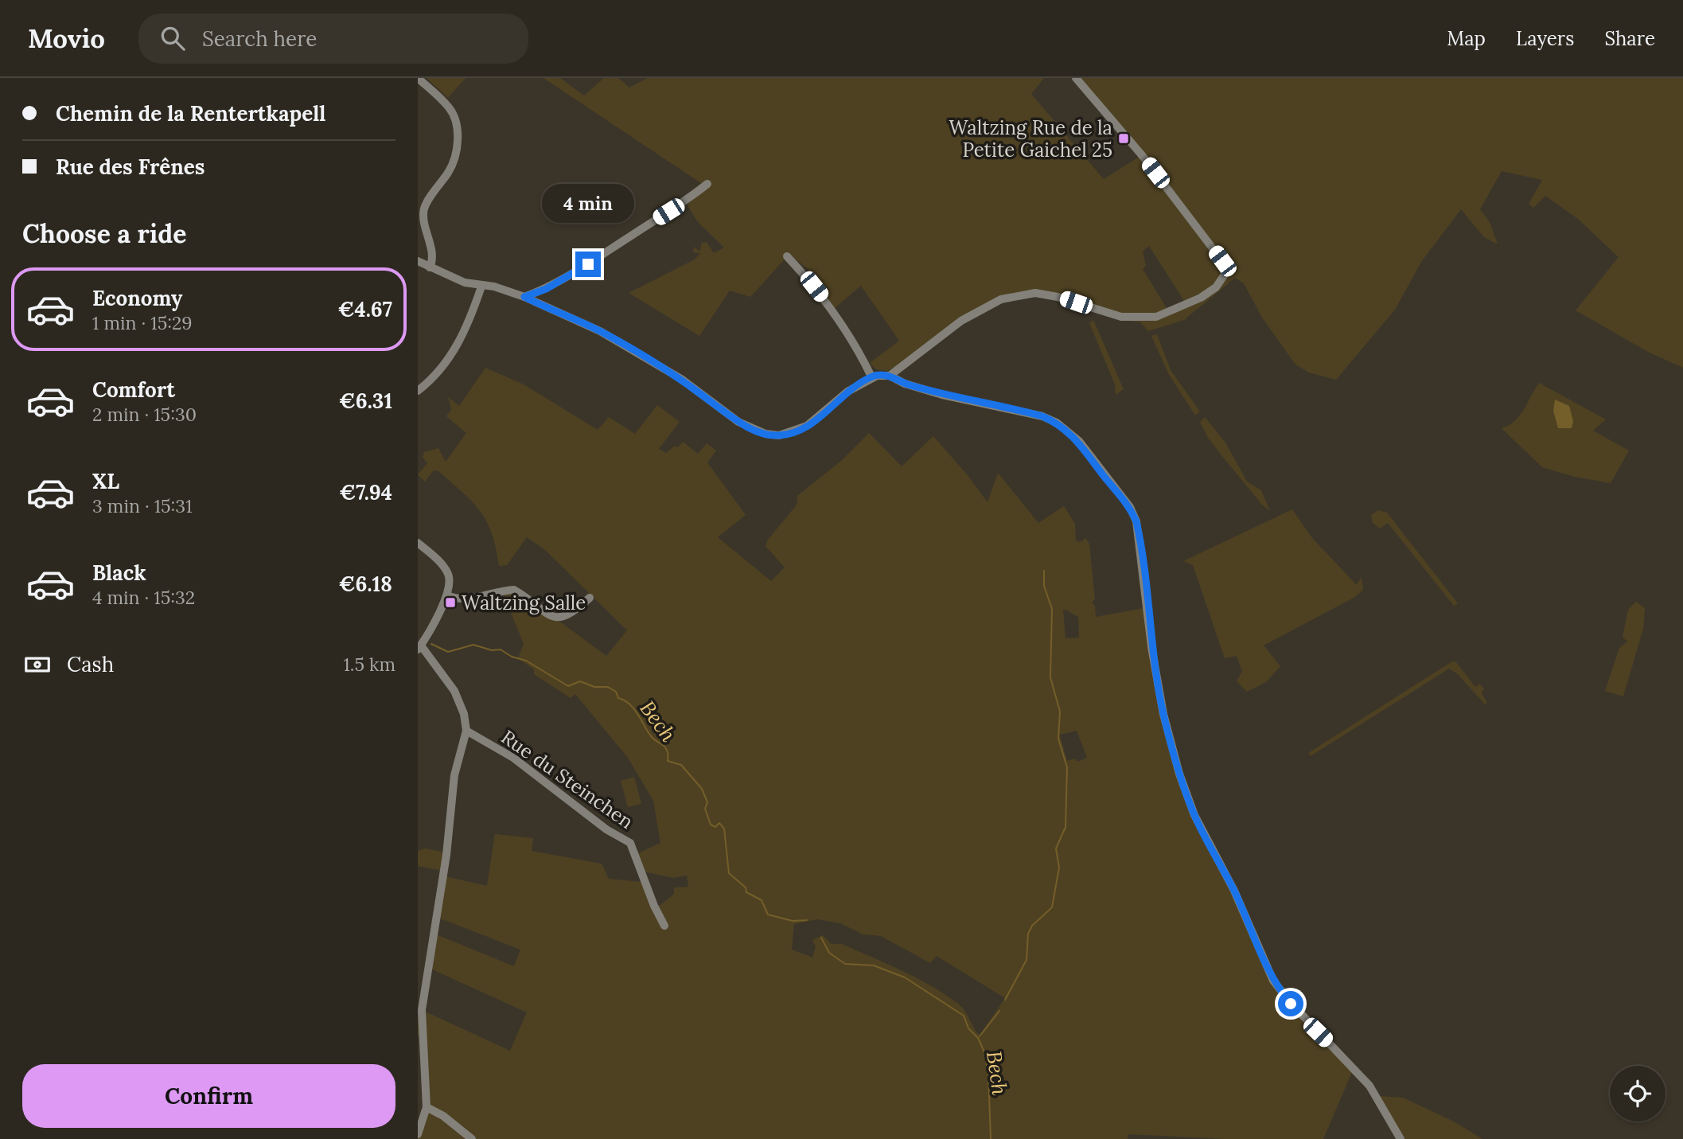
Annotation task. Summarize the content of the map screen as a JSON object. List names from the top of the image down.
{
  "streets": {
    "street": ["Rue du Steinchen"]
  },
  "water": ["Bech"],
  "places": {
    "transit": ["Waltzing Rue de la Petite Gaichel 25", "Waltzing Salle"]
  },
  "page": {
    "header": "Movio",
    "search": "Search here",
    "nav": ["Map", "Layers", "Share"],
    "banner": ["Chemin de la Rentertkapell", "Rue des Frênes"],
    "bubble": "4 min",
    "heading": "Choose a ride",
    "list": [
      {
        "name": "Economy",
        "note": "1 min · 15:29",
        "value": "€4.67"
      },
      {
        "name": "Comfort",
        "note": "2 min · 15:30",
        "value": "€6.31"
      },
      {
        "name": "XL",
        "note": "3 min · 15:31",
        "value": "€7.94"
      },
      {
        "name": "Black",
        "note": "4 min · 15:32",
        "value": "€6.18"
      }
    ],
    "pay": ["Cash", "1.5 km"],
    "buttons": "Confirm"
  }
}
